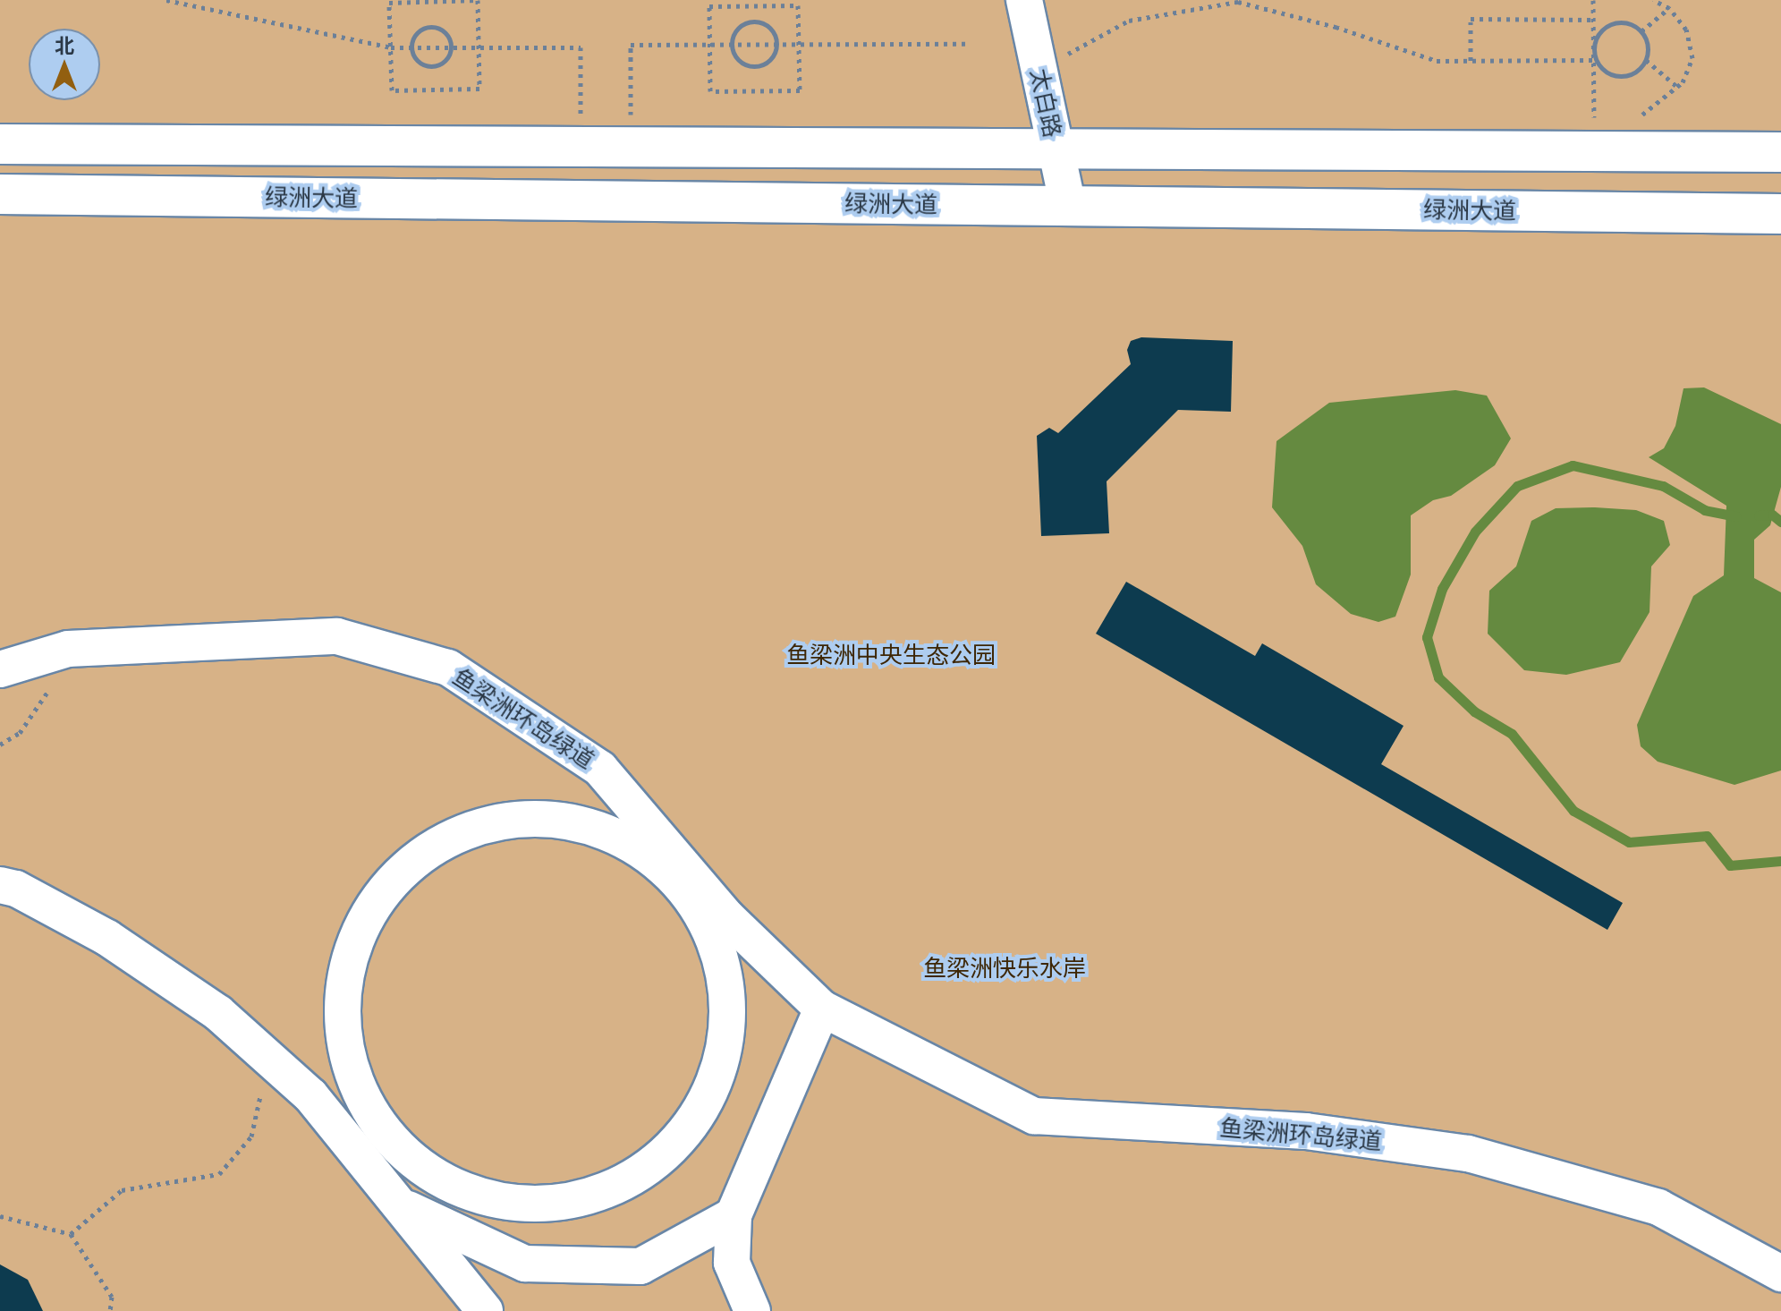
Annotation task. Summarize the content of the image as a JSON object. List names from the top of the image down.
{
  "streets": {
    "main road": ["绿洲大道"],
    "street": ["太白路", "鱼梁洲环岛绿道"]
  },
  "crossings": [
    ["太白路", "绿洲大道"]
  ],
  "parks": ["鱼梁洲中央生态公园", "鱼梁洲快乐水岸"],
  "north": "top"
}
